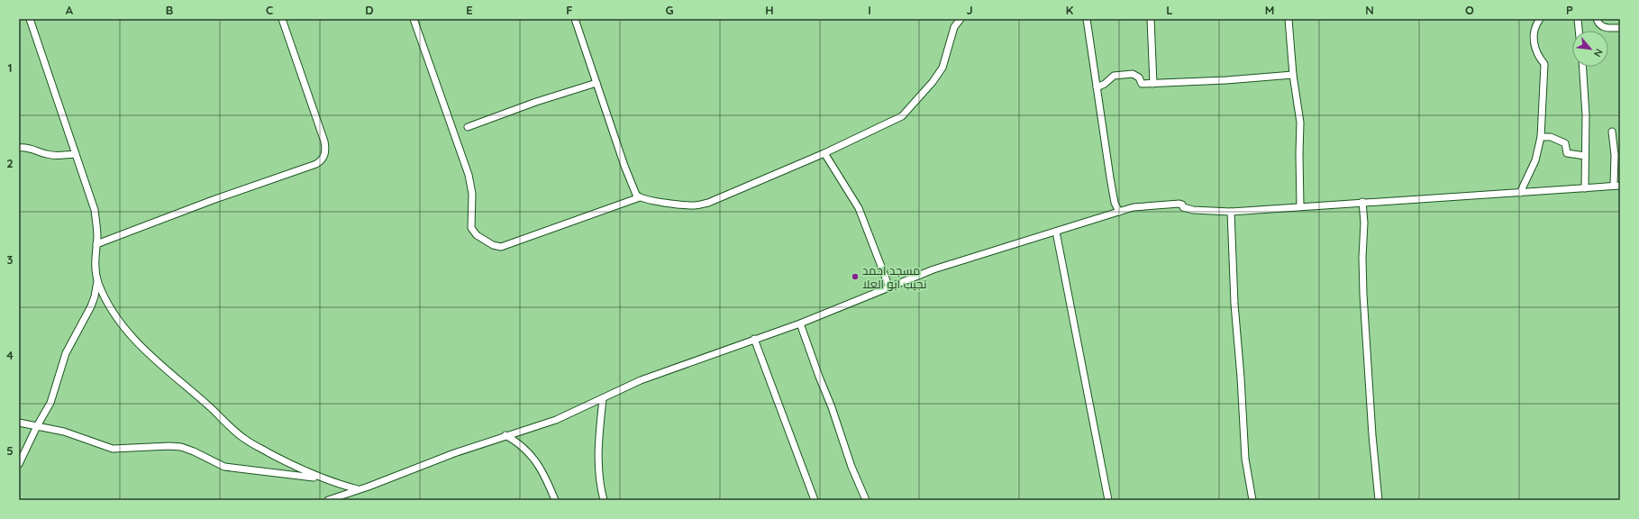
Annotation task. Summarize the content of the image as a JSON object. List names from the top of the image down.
{
  "places": ["مسجد احمد نجيب ابو العلا"],
  "north": "bottom right",
  "grid": {
    "columns": [
      "A",
      "B",
      "C",
      "D",
      "E",
      "F",
      "G",
      "H",
      "I",
      "J",
      "K",
      "L",
      "M",
      "N",
      "O",
      "P"
    ],
    "rows": [
      "1",
      "2",
      "3",
      "4",
      "5"
    ]
  }
}
